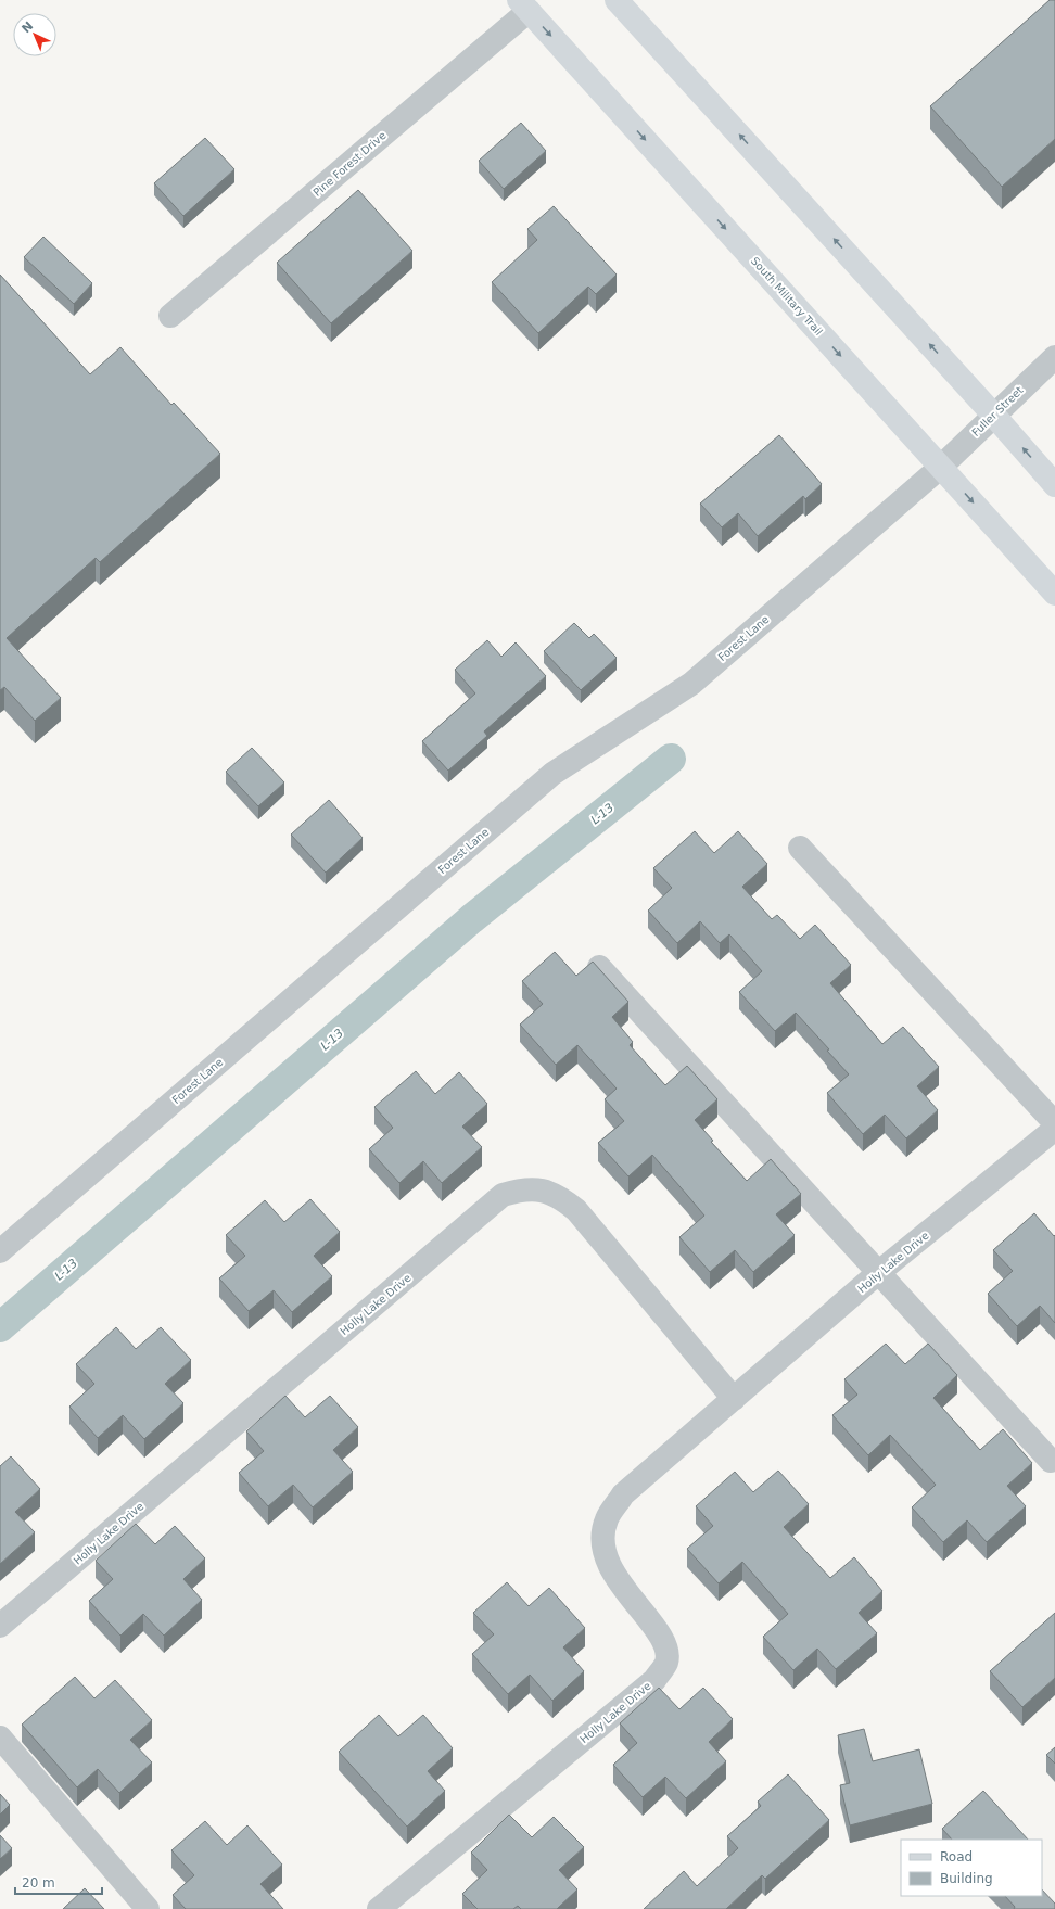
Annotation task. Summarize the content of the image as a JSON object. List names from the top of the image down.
{
  "streets": {
    "main road": ["South Military Trail"],
    "street": [
      "Pine Forest Drive",
      "Fuller Street",
      "Forest Lane",
      "Holly Lake Drive"
    ]
  },
  "crossings": [
    ["Pine Forest Drive", "South Military Trail"],
    ["South Military Trail", "Fuller Street"],
    ["South Military Trail", "Forest Lane"],
    ["Fuller Street", "Forest Lane"]
  ],
  "water": ["L-13"],
  "legend": ["Road", "Building"],
  "scale_bar": "20 m",
  "north": "top left"
}
